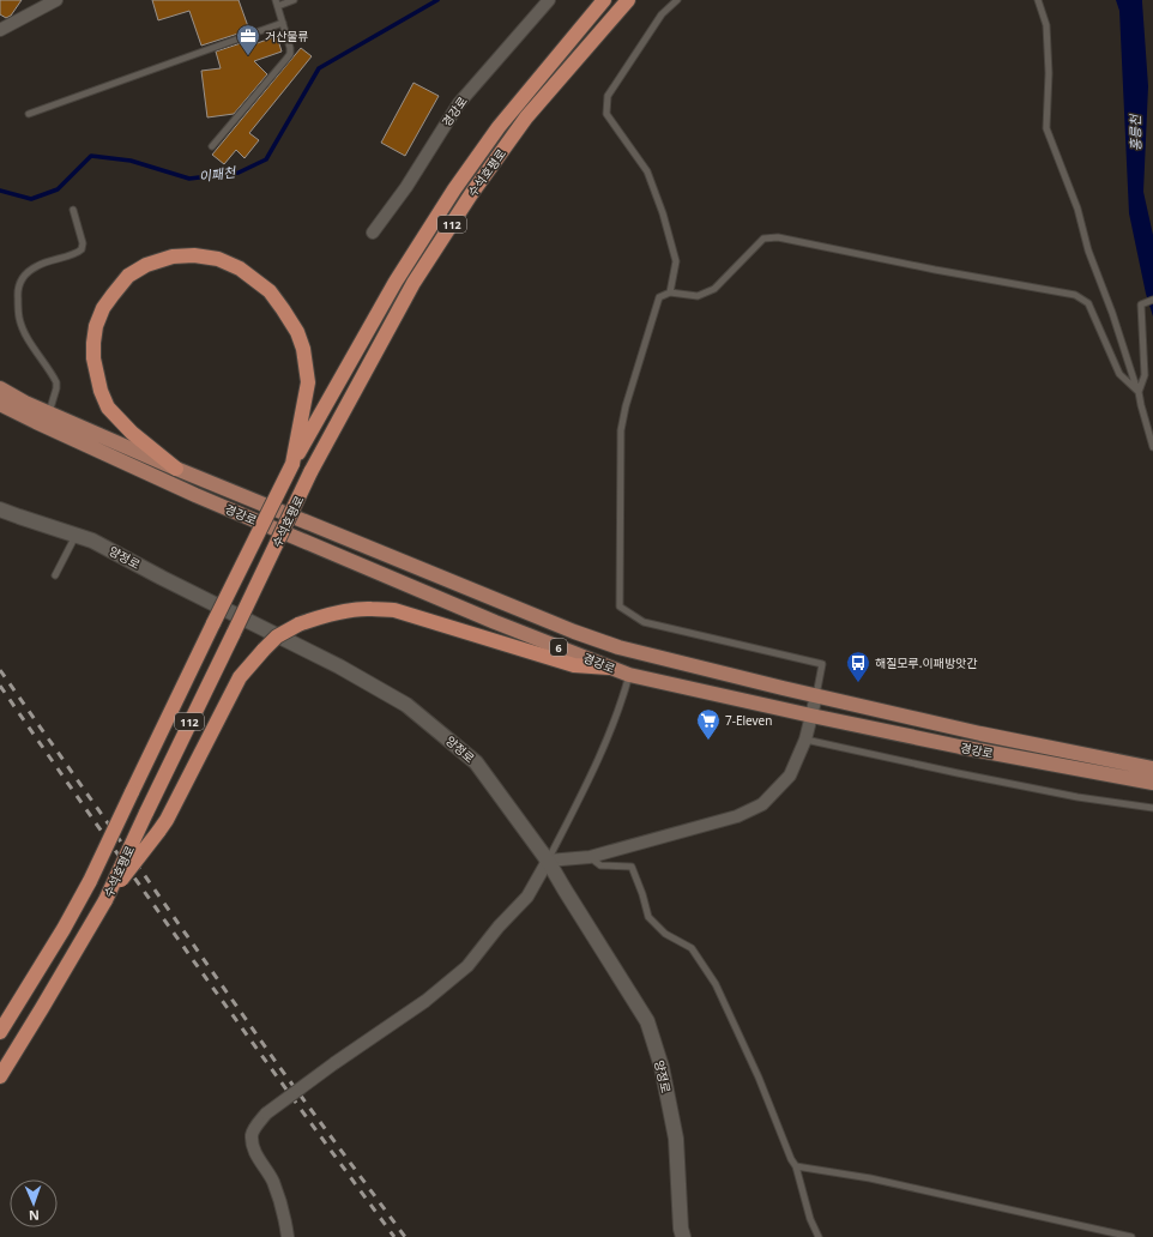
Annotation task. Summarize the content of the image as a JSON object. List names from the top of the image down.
{
  "streets": {
    "highway": ["수석호평로", "112"],
    "main road": ["경강로", "양정로", "6"]
  },
  "water": ["홍릉천", "이패천"],
  "places": {
    "office": ["거산물류"],
    "bus stop": ["해질모루.이패방앗간"],
    "supermarket": ["7-Eleven"]
  },
  "north": "bottom"
}
